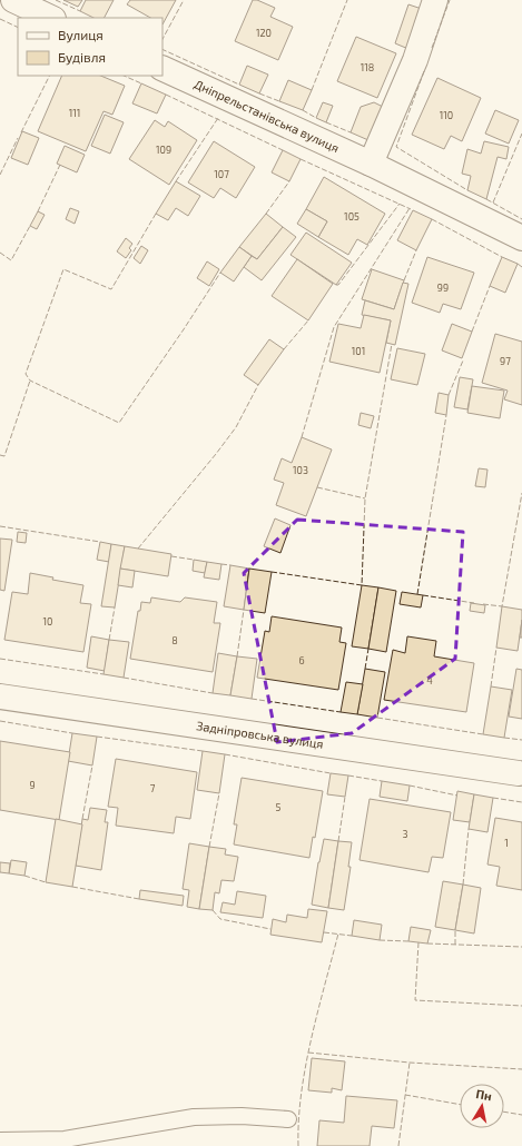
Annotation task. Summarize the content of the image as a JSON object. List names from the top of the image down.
{
  "streets": {
    "street": ["Дніпрельстанівська вулиця", "Задніпровська вулиця"]
  },
  "house_numbers": [
    "120",
    "118",
    "111",
    "110",
    "109",
    "107",
    "105",
    "99",
    "101",
    "97",
    "103",
    "10",
    "8",
    "6",
    "4",
    "9",
    "7",
    "5",
    "3",
    "1"
  ],
  "legend": ["Вулиця", "Будівля"],
  "north": "top"
}
